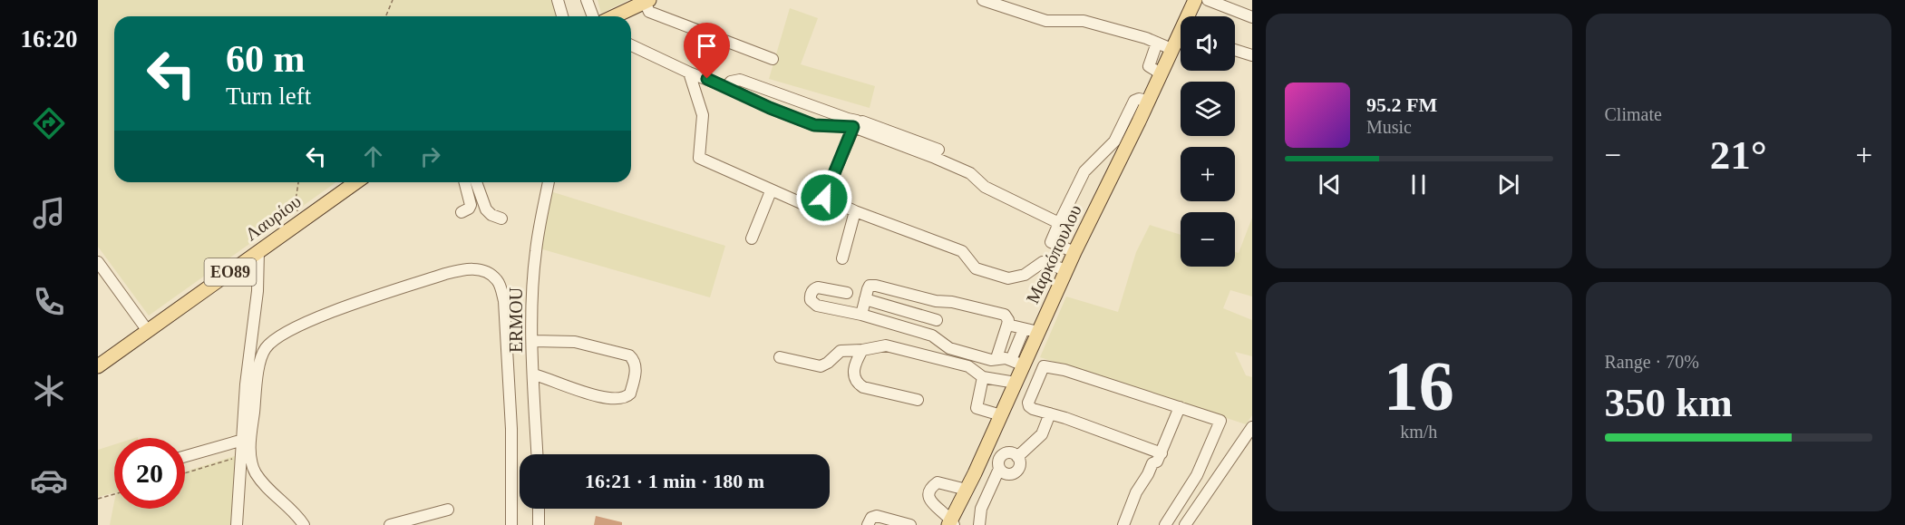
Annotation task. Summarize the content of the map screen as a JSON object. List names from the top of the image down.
{
  "streets": {
    "main road": ["Λαυρίου", "Μαρκόπουλου", "ΕΟ89"],
    "street": ["ERMOU"]
  },
  "page": {
    "tabs": "16:20",
    "tile": [
      "Climate",
      ["16", "km/h"],
      ["Range · 70%", "350 km"]
    ],
    "map_buttons": ["+", "−"],
    "turn": ["60 m", "Turn left"],
    "song": ["95.2 FM", "Music"],
    "heat": ["−", "21°", "+"],
    "limit": "20",
    "trip": "16:21 · 1 min · 180 m"
  }
}
